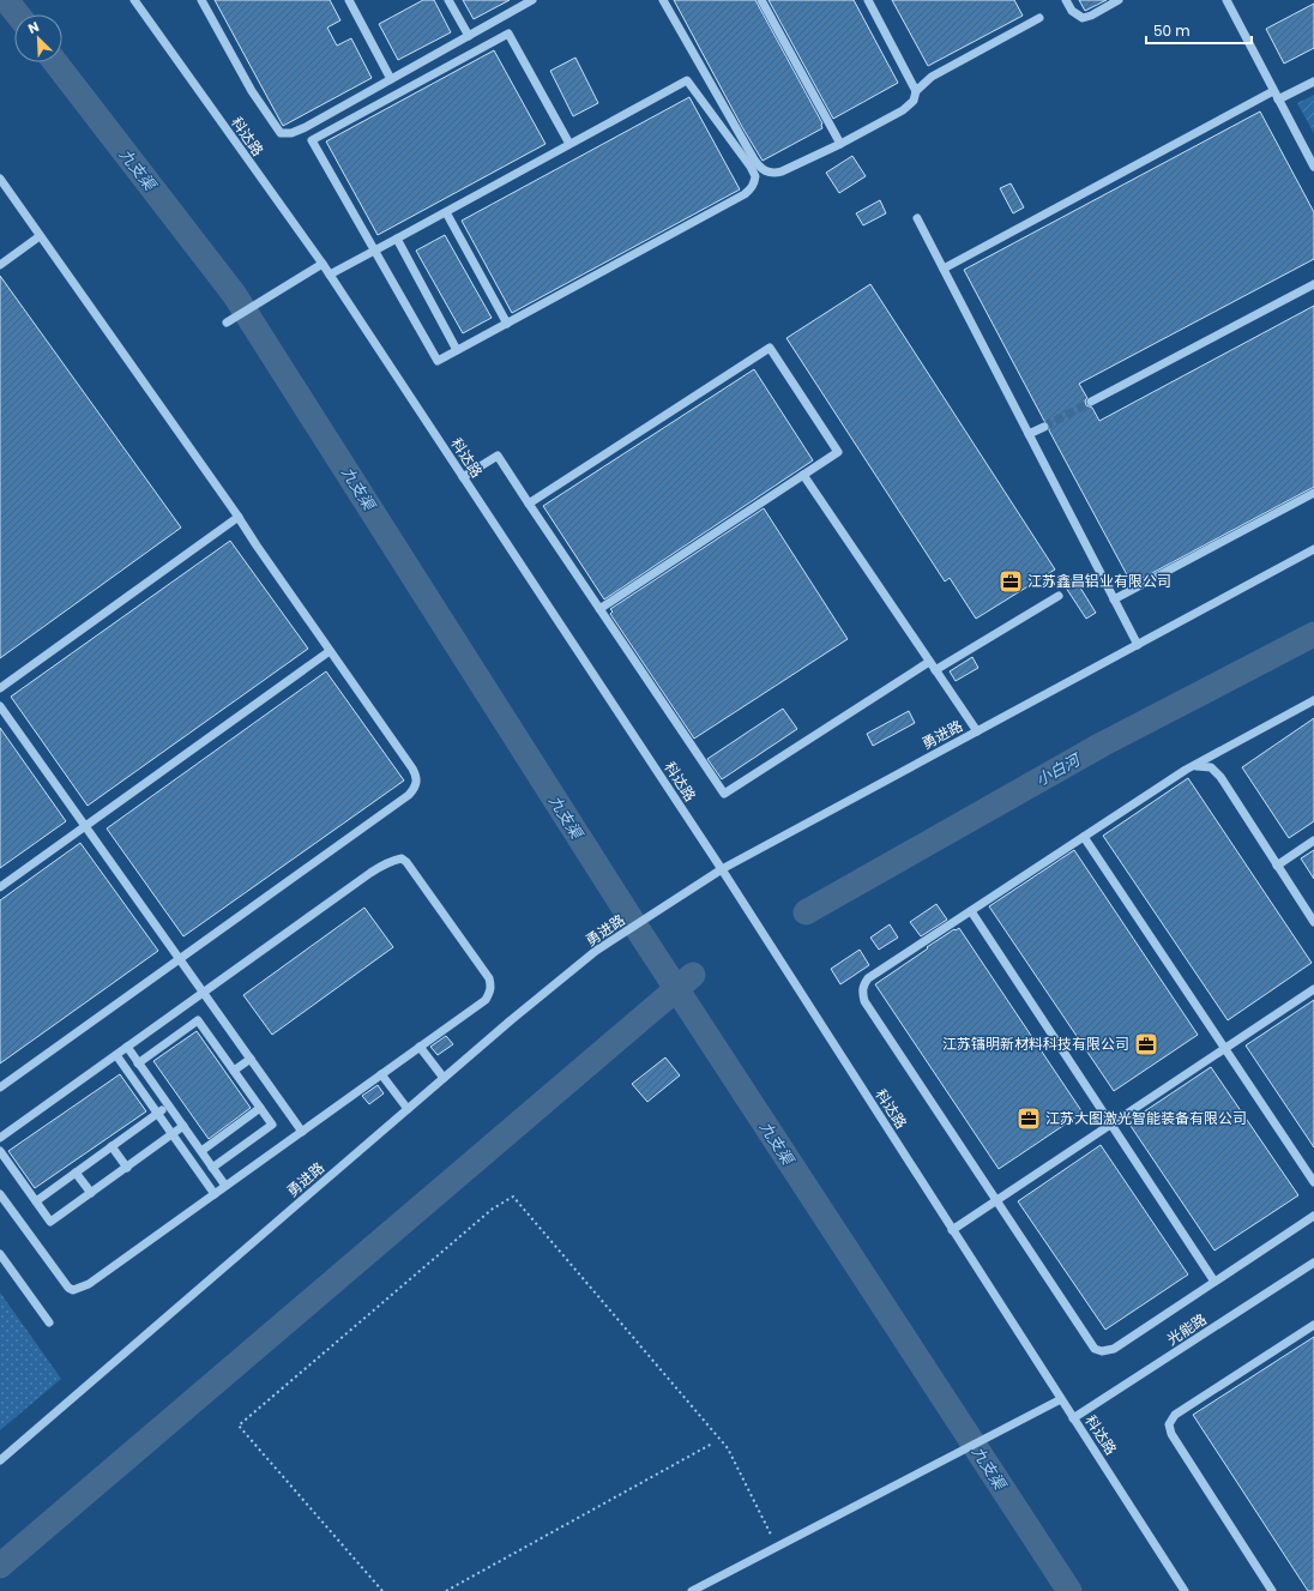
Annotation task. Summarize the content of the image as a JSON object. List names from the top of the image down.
{
  "streets": {
    "street": ["科达路", "勇进路", "光能路"]
  },
  "crossings": [
    ["科达路", "勇进路"],
    ["科达路", "光能路"]
  ],
  "water": ["九支渠", "小白河"],
  "places": {
    "office": ["江苏鑫昌铝业有限公司", "江苏镭明新材料科技有限公司", "江苏大图激光智能装备有限公司"]
  },
  "scale_bar": "50 m",
  "north": "top left"
}
